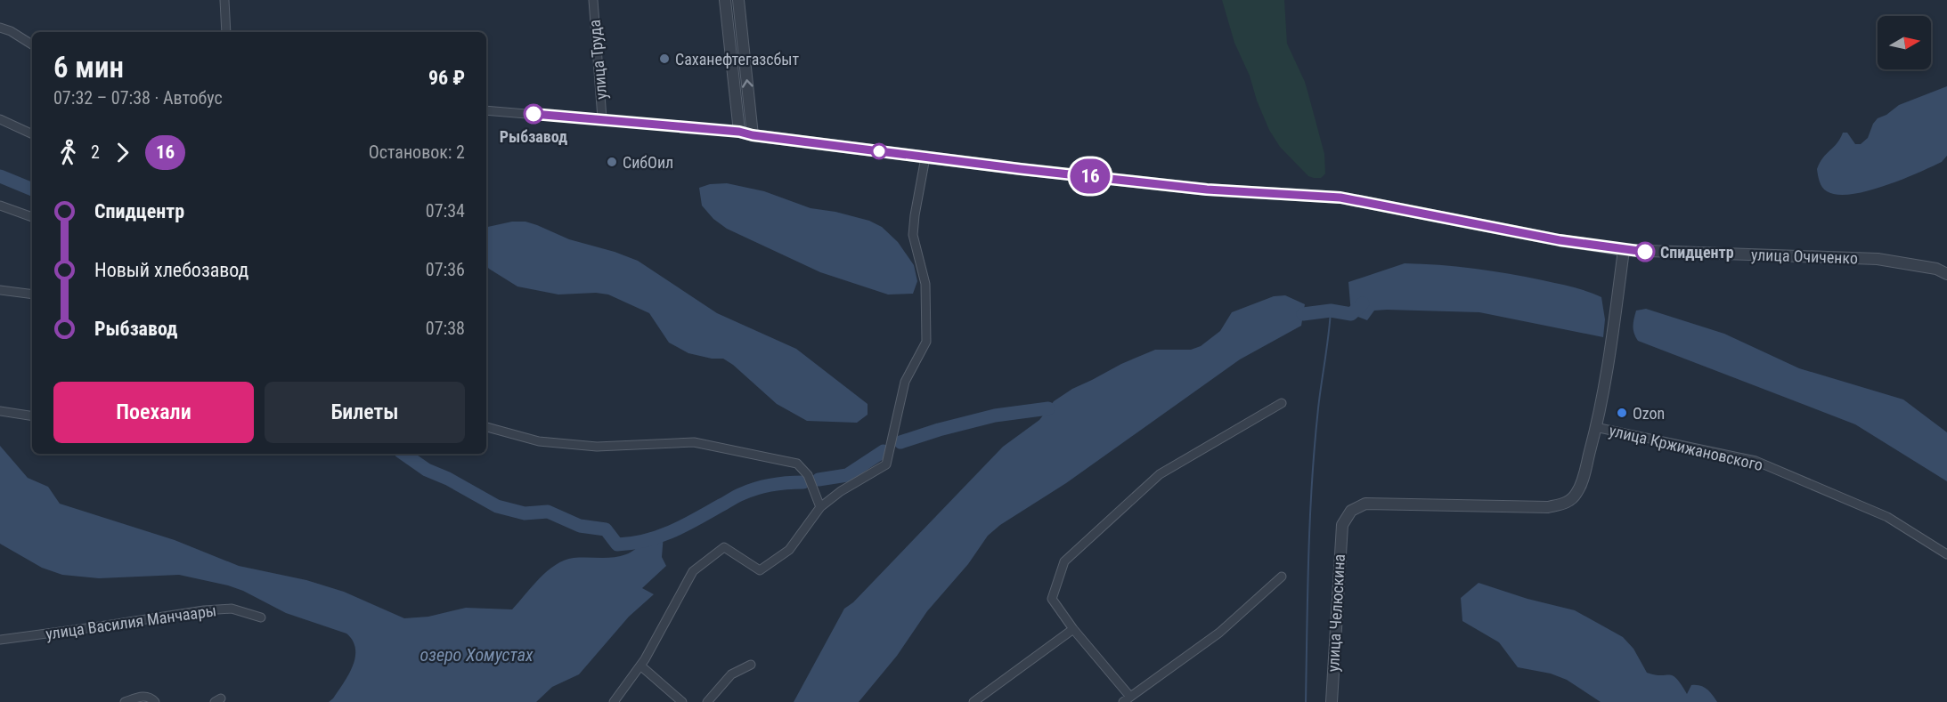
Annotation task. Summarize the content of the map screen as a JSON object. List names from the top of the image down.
{
  "streets": {
    "street": [
      "улица Труда",
      "улица Очиченко",
      "улица Кржижановского",
      "улица Челюскина",
      "улица Василия Манчаары"
    ]
  },
  "crossings": [
    ["улица Труда", "улица Очиченко"],
    ["улица Очиченко", "улица Кржижановского"],
    ["улица Кржижановского", "улица Челюскина"]
  ],
  "water": ["озеро Хомустах"],
  "places": [
    "Саханефтегазсбыт",
    "Рыбзавод",
    "СибОил",
    "Спидцентр",
    "Ozon"
  ],
  "lines": ["bus line 16"],
  "north": "right",
  "page": {
    "on_map": "16",
    "heading": ["6 мин", "07:32 – 07:38 · Автобус", "96 ₽"],
    "legs": ["2", "16", "Остановок: 2"],
    "list": [
      {
        "name": "Спидцентр",
        "value": "07:34"
      },
      {
        "name": "Новый хлебозавод",
        "value": "07:36"
      },
      {
        "name": "Рыбзавод",
        "value": "07:38"
      }
    ],
    "buttons": ["Поехали", "Билеты"]
  }
}
